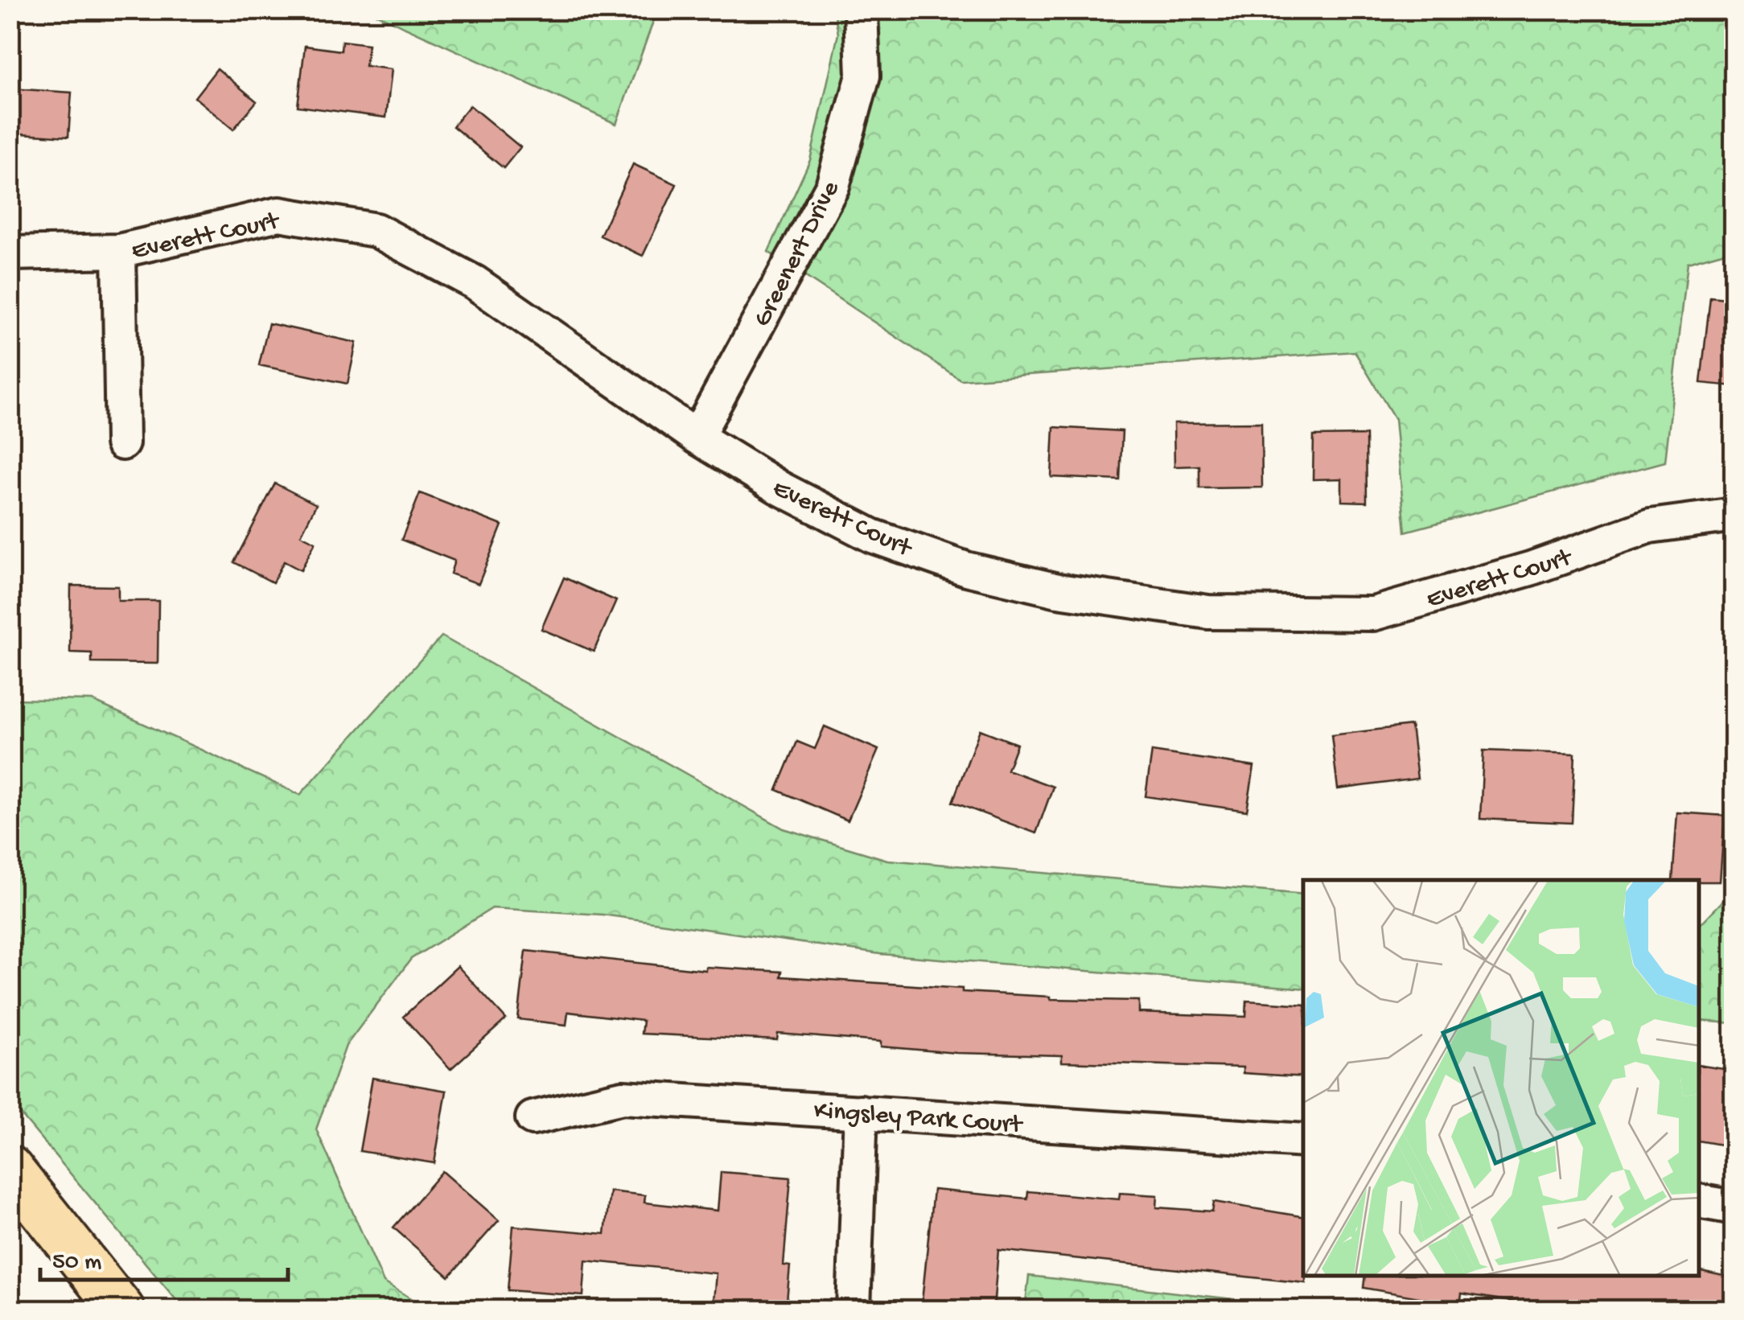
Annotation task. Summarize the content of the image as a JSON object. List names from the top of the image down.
{
  "streets": {
    "street": ["Everett Court", "Greenert Drive", "Kingsley Park Court"]
  },
  "crossings": [
    ["Everett Court", "Greenert Drive"]
  ],
  "scale_bar": "50 m"
}
